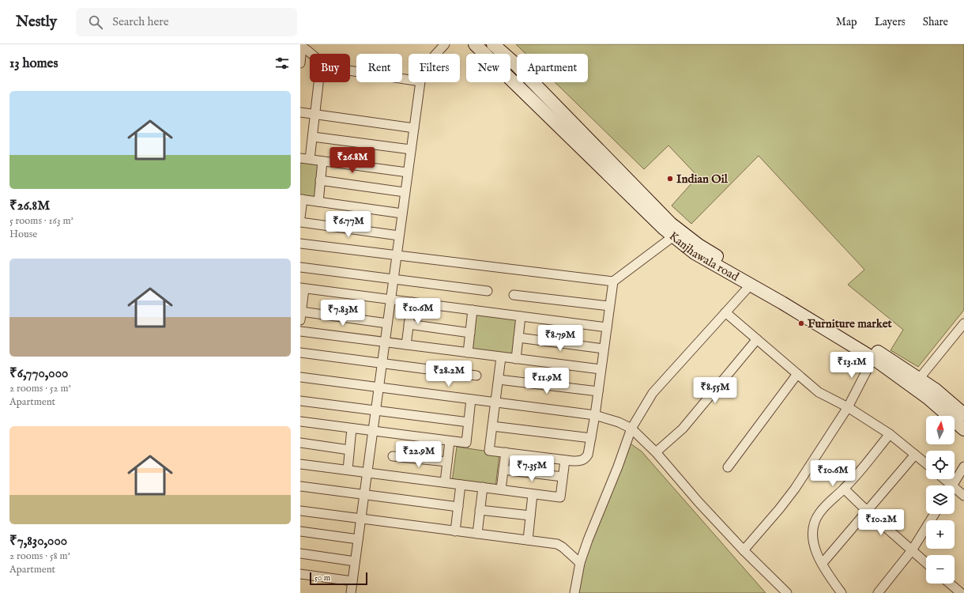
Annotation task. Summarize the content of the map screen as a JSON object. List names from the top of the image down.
{
  "streets": {
    "main road": ["Kanjhawala road"]
  },
  "places": ["Indian Oil", "Furniture market"],
  "scale_bar": "50 m",
  "north": "top",
  "page": {
    "header": "Nestly",
    "search": "Search here",
    "nav": ["Map", "Layers", "Share"],
    "heading": "13 homes",
    "chip": [
      "Buy",
      "Rent",
      "Filters",
      "New",
      "Apartment"
    ],
    "list": [
      {
        "name": "₹26.8M",
        "note": "5 rooms · 163 m² · House"
      },
      {
        "name": "₹6,770,000",
        "note": "2 rooms · 52 m² · Apartment"
      },
      {
        "name": "₹7,830,000",
        "note": "2 rooms · 58 m² · Apartment"
      }
    ],
    "price": [
      "₹26.8M",
      "₹6.77M",
      "₹10.6M",
      "₹7.83M",
      "₹8.79M",
      "₹13.1M",
      "₹28.2M",
      "₹11.9M",
      "₹8.55M",
      "₹22.9M",
      "₹7.35M",
      "₹10.6M",
      "₹10.2M"
    ],
    "map_buttons": ["+", "−"],
    "scale": "50 m"
  }
}
